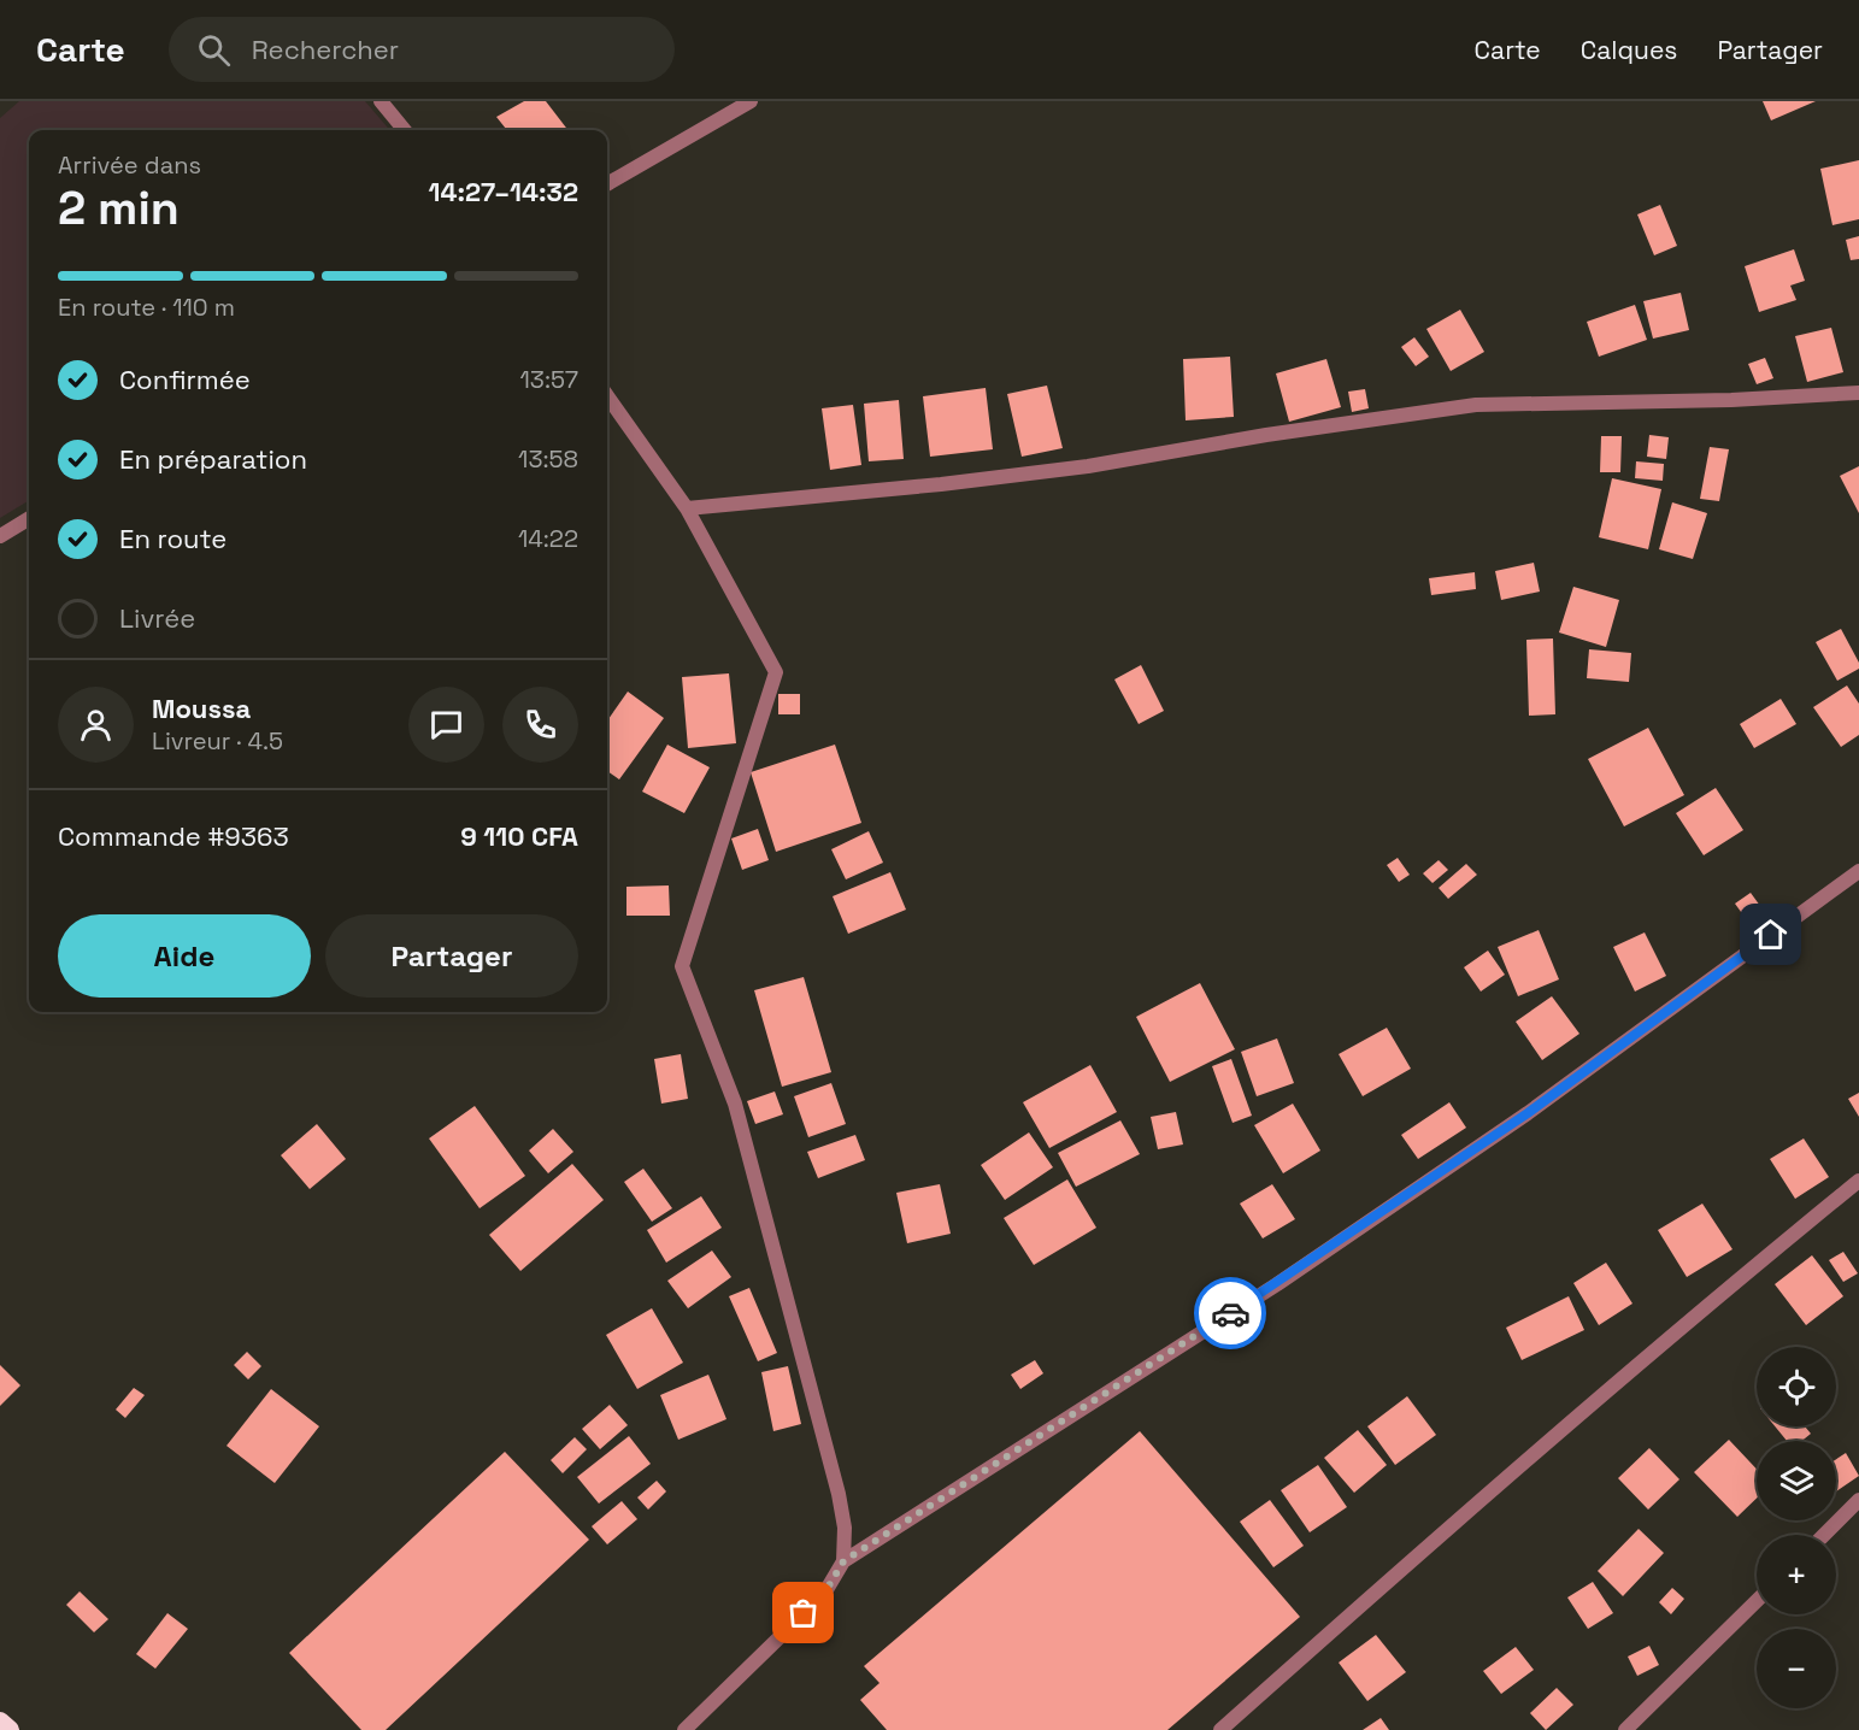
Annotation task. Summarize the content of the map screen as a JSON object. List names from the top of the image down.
{
  "page": {
    "header": "Carte",
    "search": "Rechercher",
    "nav": ["Carte", "Calques", "Partager"],
    "heading": ["2 min", "Arrivée dans", "14:27–14:32"],
    "panel": [
      "Moussa",
      "Livreur · 4.5",
      "Commande #9363",
      "9 110 CFA"
    ],
    "bar": "En route · 110 m",
    "list": [
      ["Confirmée", "13:57"],
      ["En préparation", "13:58"],
      ["En route", "14:22"],
      "Livrée"
    ],
    "buttons": ["Aide", "Partager"],
    "map_buttons": ["+", "−"]
  }
}
